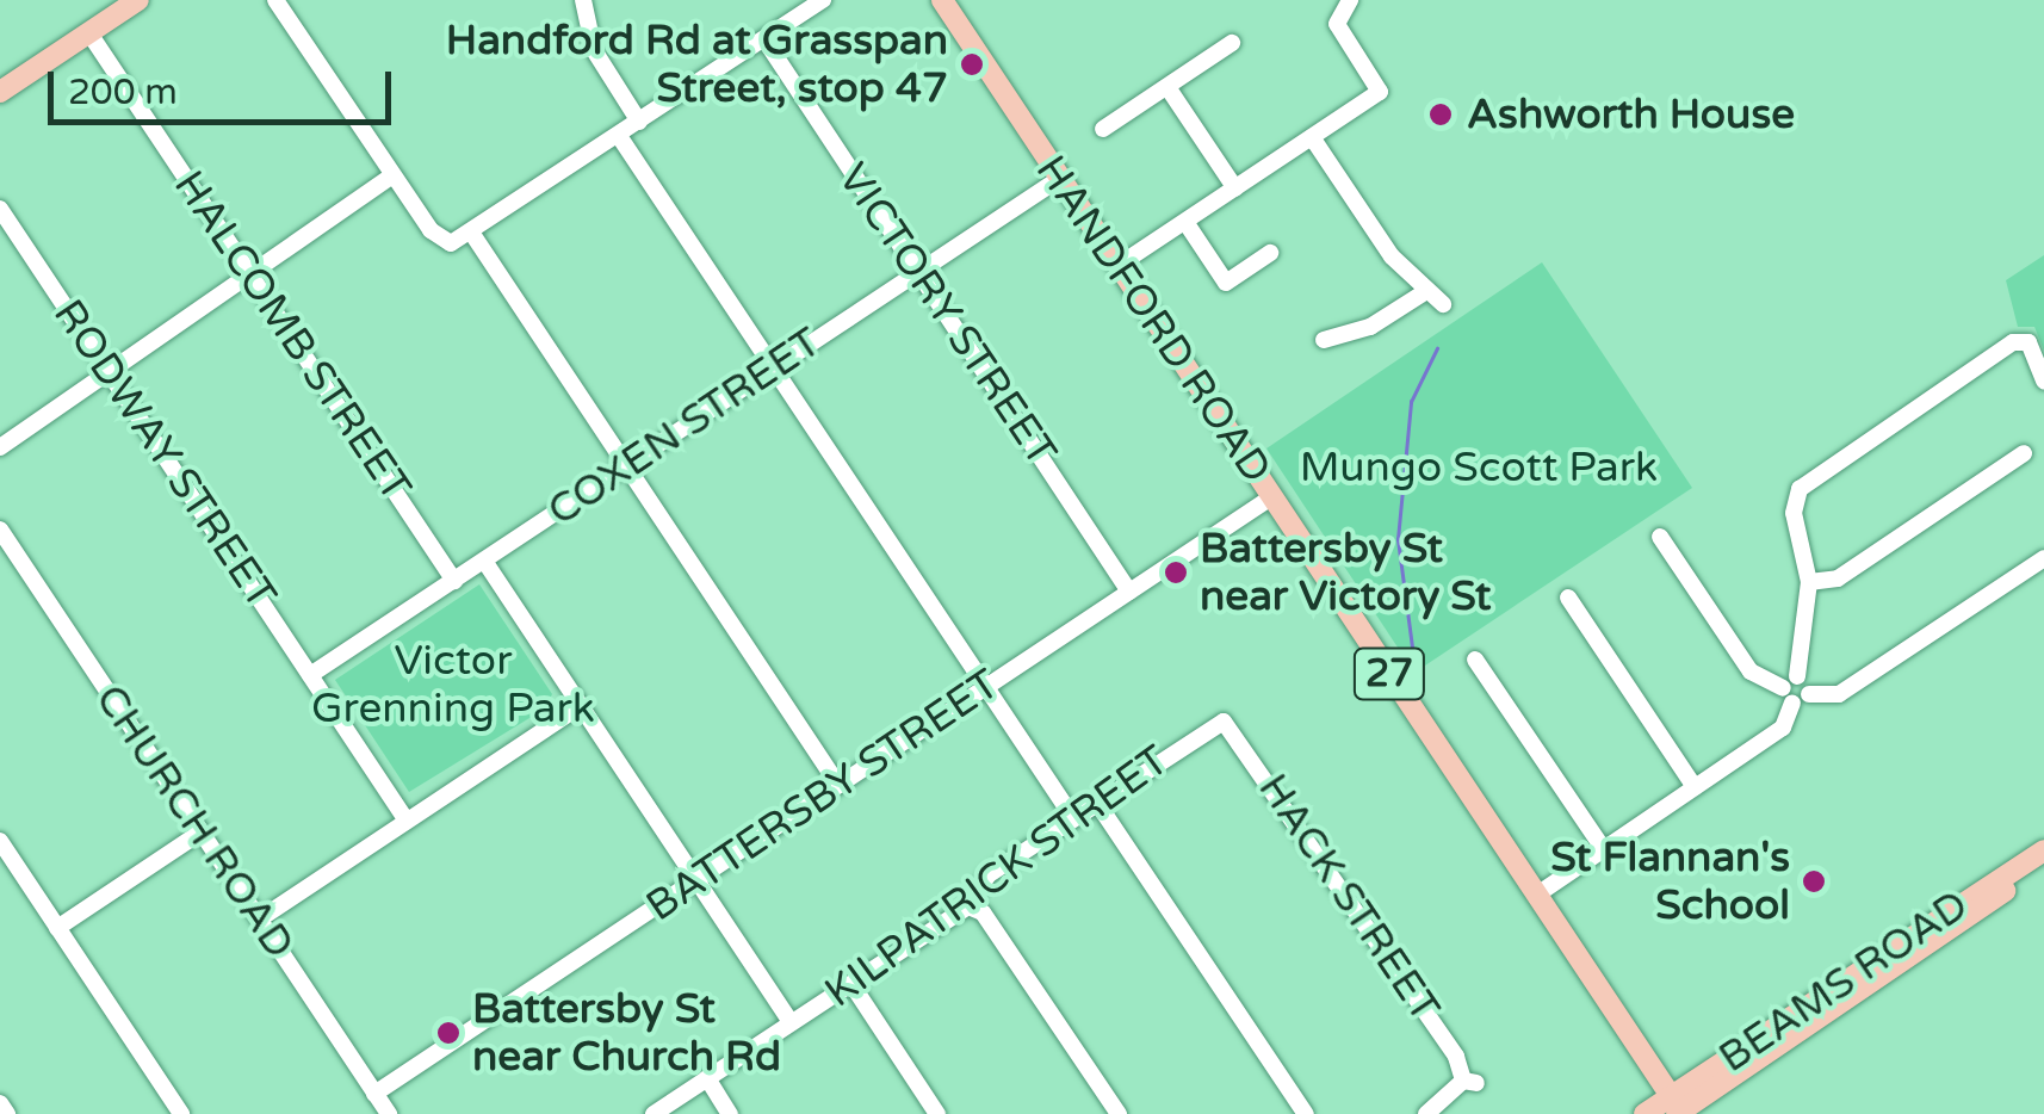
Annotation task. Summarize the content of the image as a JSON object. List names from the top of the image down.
{
  "streets": {
    "main road": ["HANDFORD ROAD", "27", "BEAMS ROAD"],
    "street": [
      "VICTORY STREET",
      "HALCOMB STREET",
      "COXEN STREET",
      "RODWAY STREET",
      "BATTERSBY STREET",
      "CHURCH ROAD",
      "KILPATRICK STREET",
      "HACK STREET"
    ]
  },
  "crossings": [
    ["VICTORY STREET", "COXEN STREET"],
    ["VICTORY STREET", "BATTERSBY STREET"],
    ["HANDFORD ROAD", "COXEN STREET"],
    ["HANDFORD ROAD", "BATTERSBY STREET"],
    ["HANDFORD ROAD", "BEAMS ROAD"],
    ["HALCOMB STREET", "COXEN STREET"],
    ["COXEN STREET", "RODWAY STREET"],
    ["BATTERSBY STREET", "CHURCH ROAD"],
    ["KILPATRICK STREET", "HACK STREET"]
  ],
  "parks": ["Mungo Scott Park", "Victor Grenning Park"],
  "places": [
    "Handford Rd at Grasspan Street, stop 47",
    "Ashworth House",
    "Battersby St near Victory St",
    "St Flannan's School",
    "Battersby St near Church Rd"
  ],
  "scale_bar": "200 m"
}
